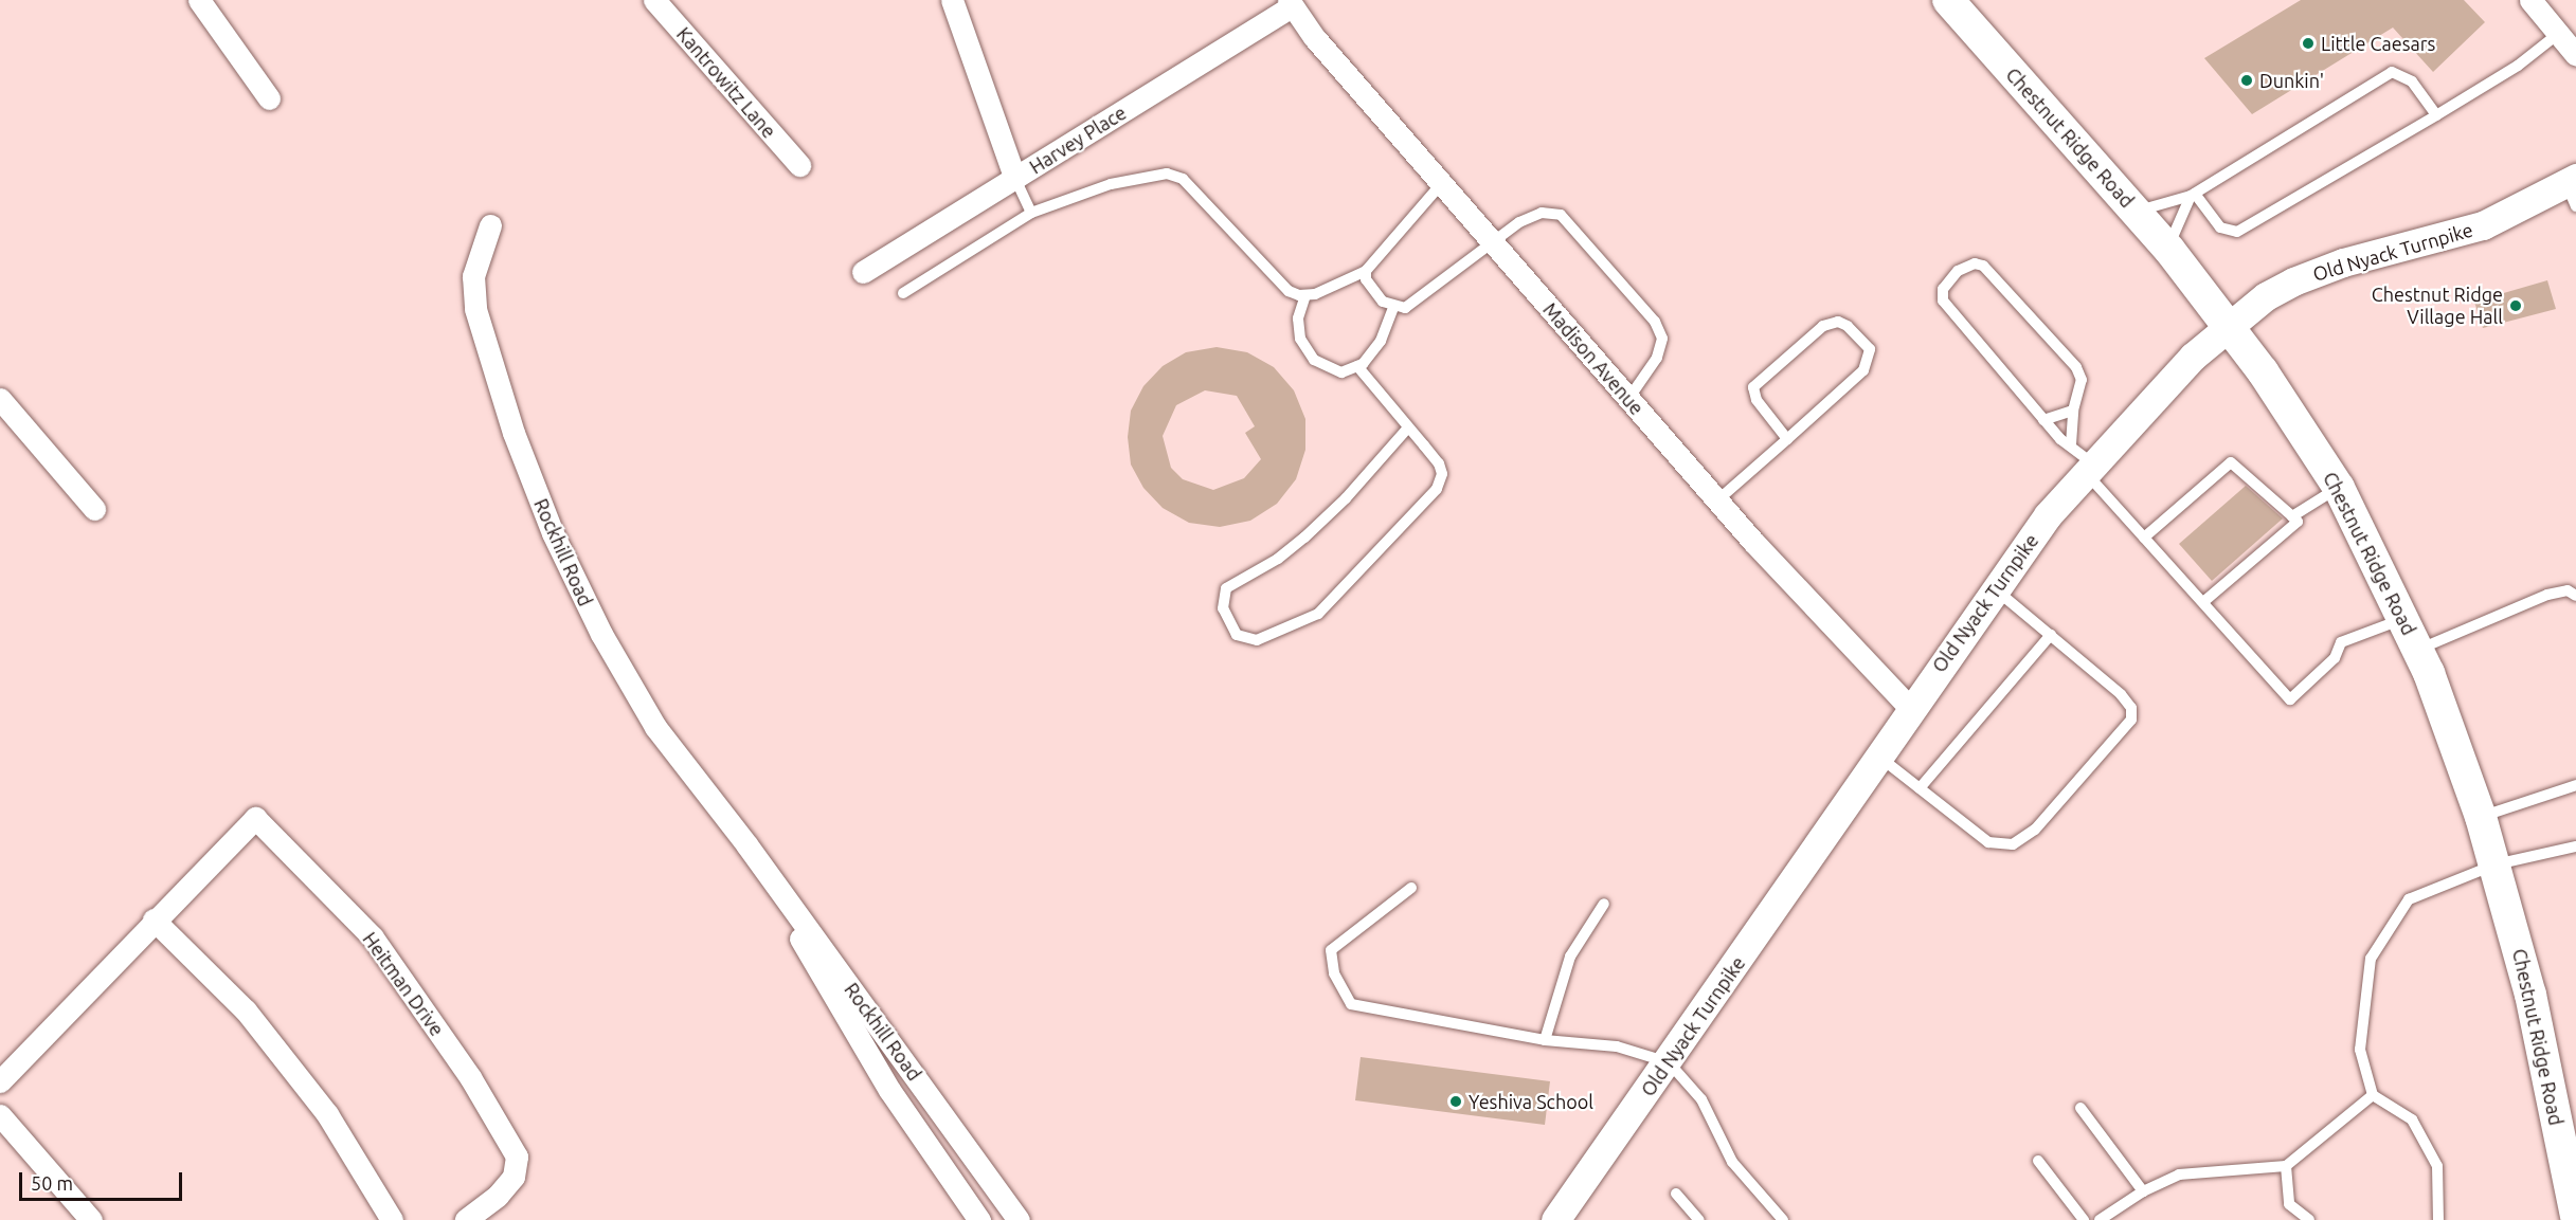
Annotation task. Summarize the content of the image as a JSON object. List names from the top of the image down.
{
  "streets": {
    "main road": ["Chestnut Ridge Road"],
    "street": [
      "Kantrowitz Lane",
      "Harvey Place",
      "Old Nyack Turnpike",
      "Madison Avenue",
      "Rockhill Road",
      "Heitman Drive"
    ]
  },
  "crossings": [
    ["Chestnut Ridge Road", "Old Nyack Turnpike"],
    ["Harvey Place", "Madison Avenue"],
    ["Old Nyack Turnpike", "Madison Avenue"]
  ],
  "places": [
    "Little Caesars",
    "Dunkin'",
    "Chestnut Ridge Village Hall",
    "Yeshiva School"
  ],
  "scale_bar": "50 m"
}
